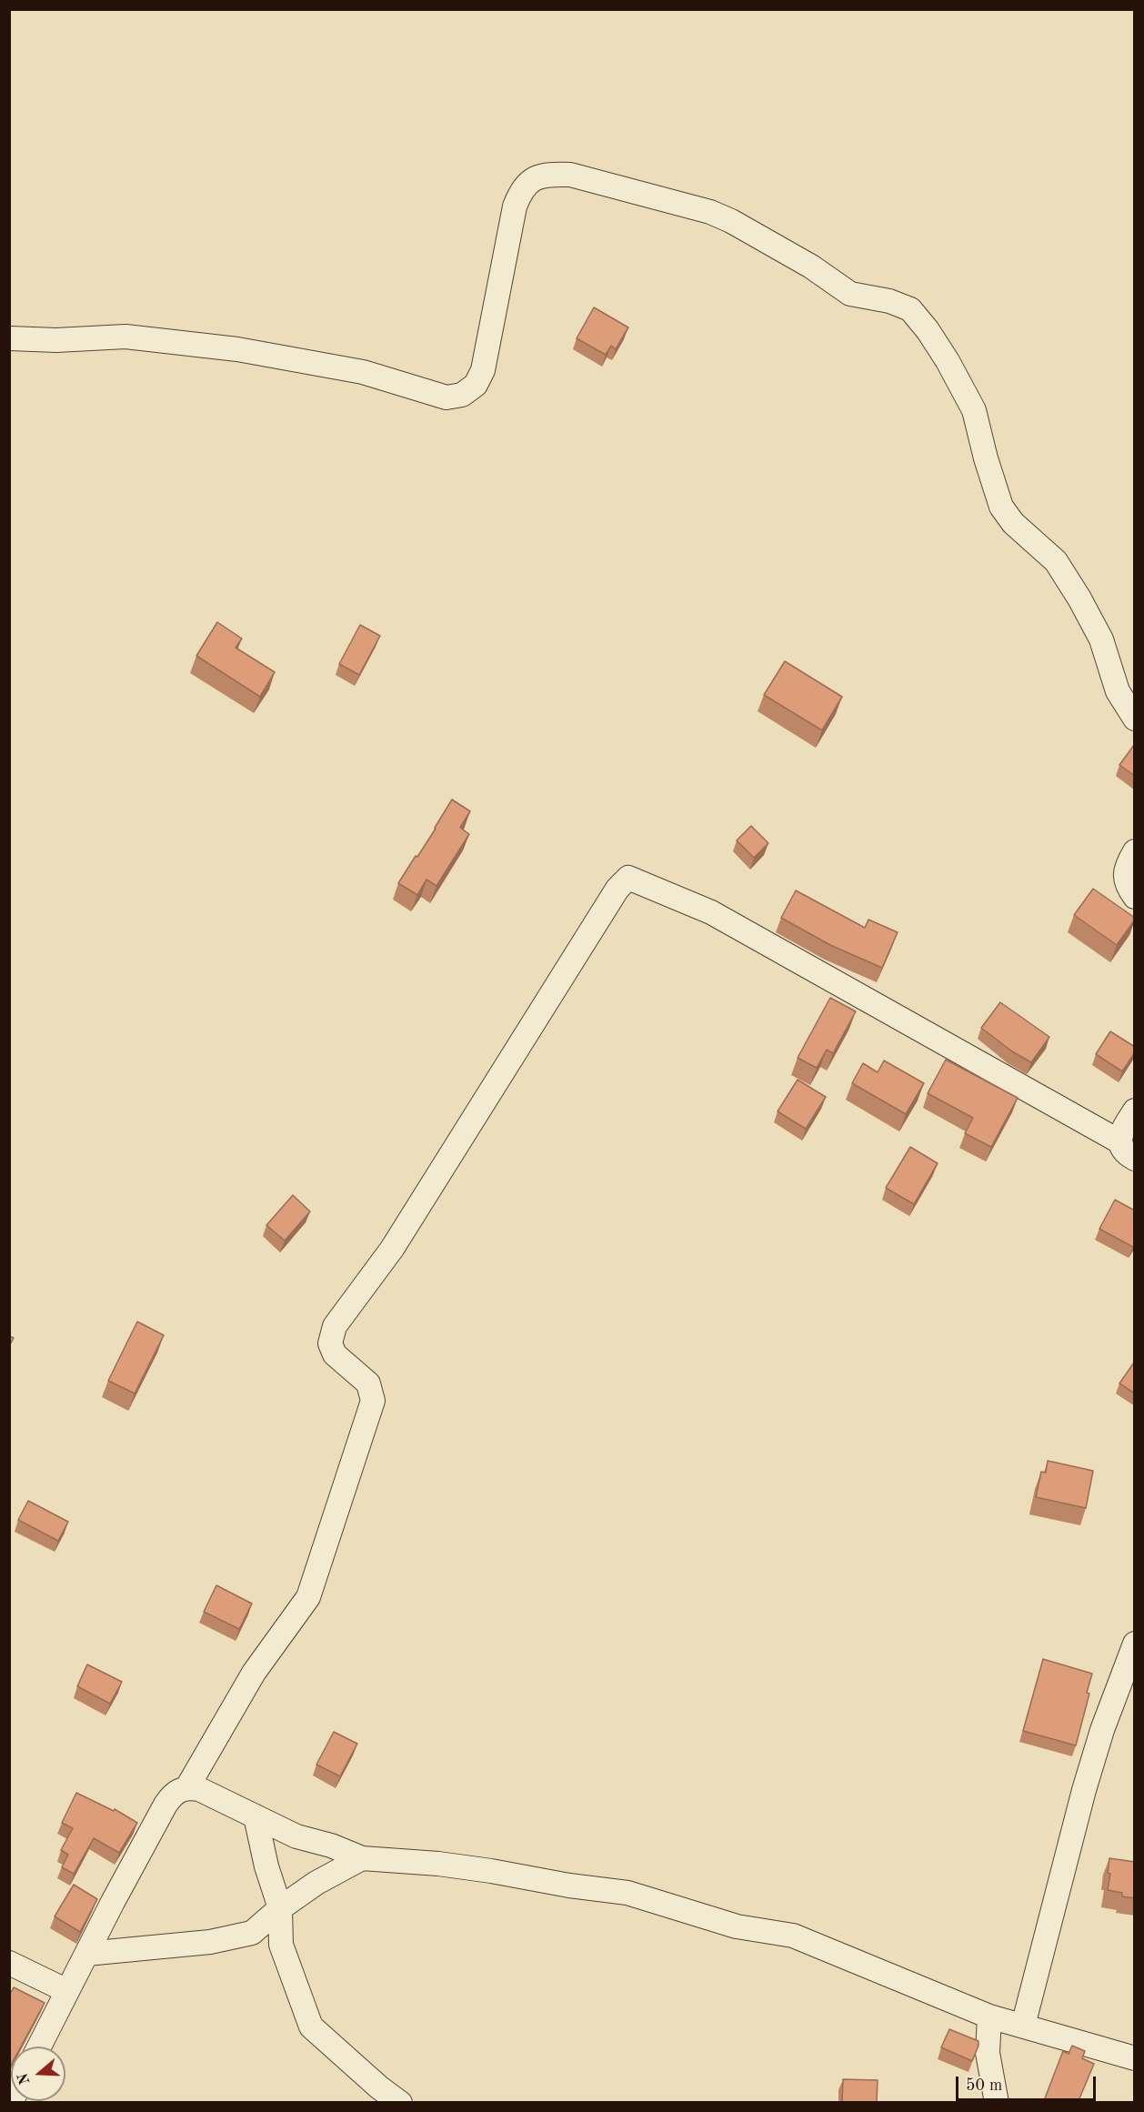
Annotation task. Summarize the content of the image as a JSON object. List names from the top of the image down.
{
  "scale_bar": "50 m",
  "north": "left"
}
